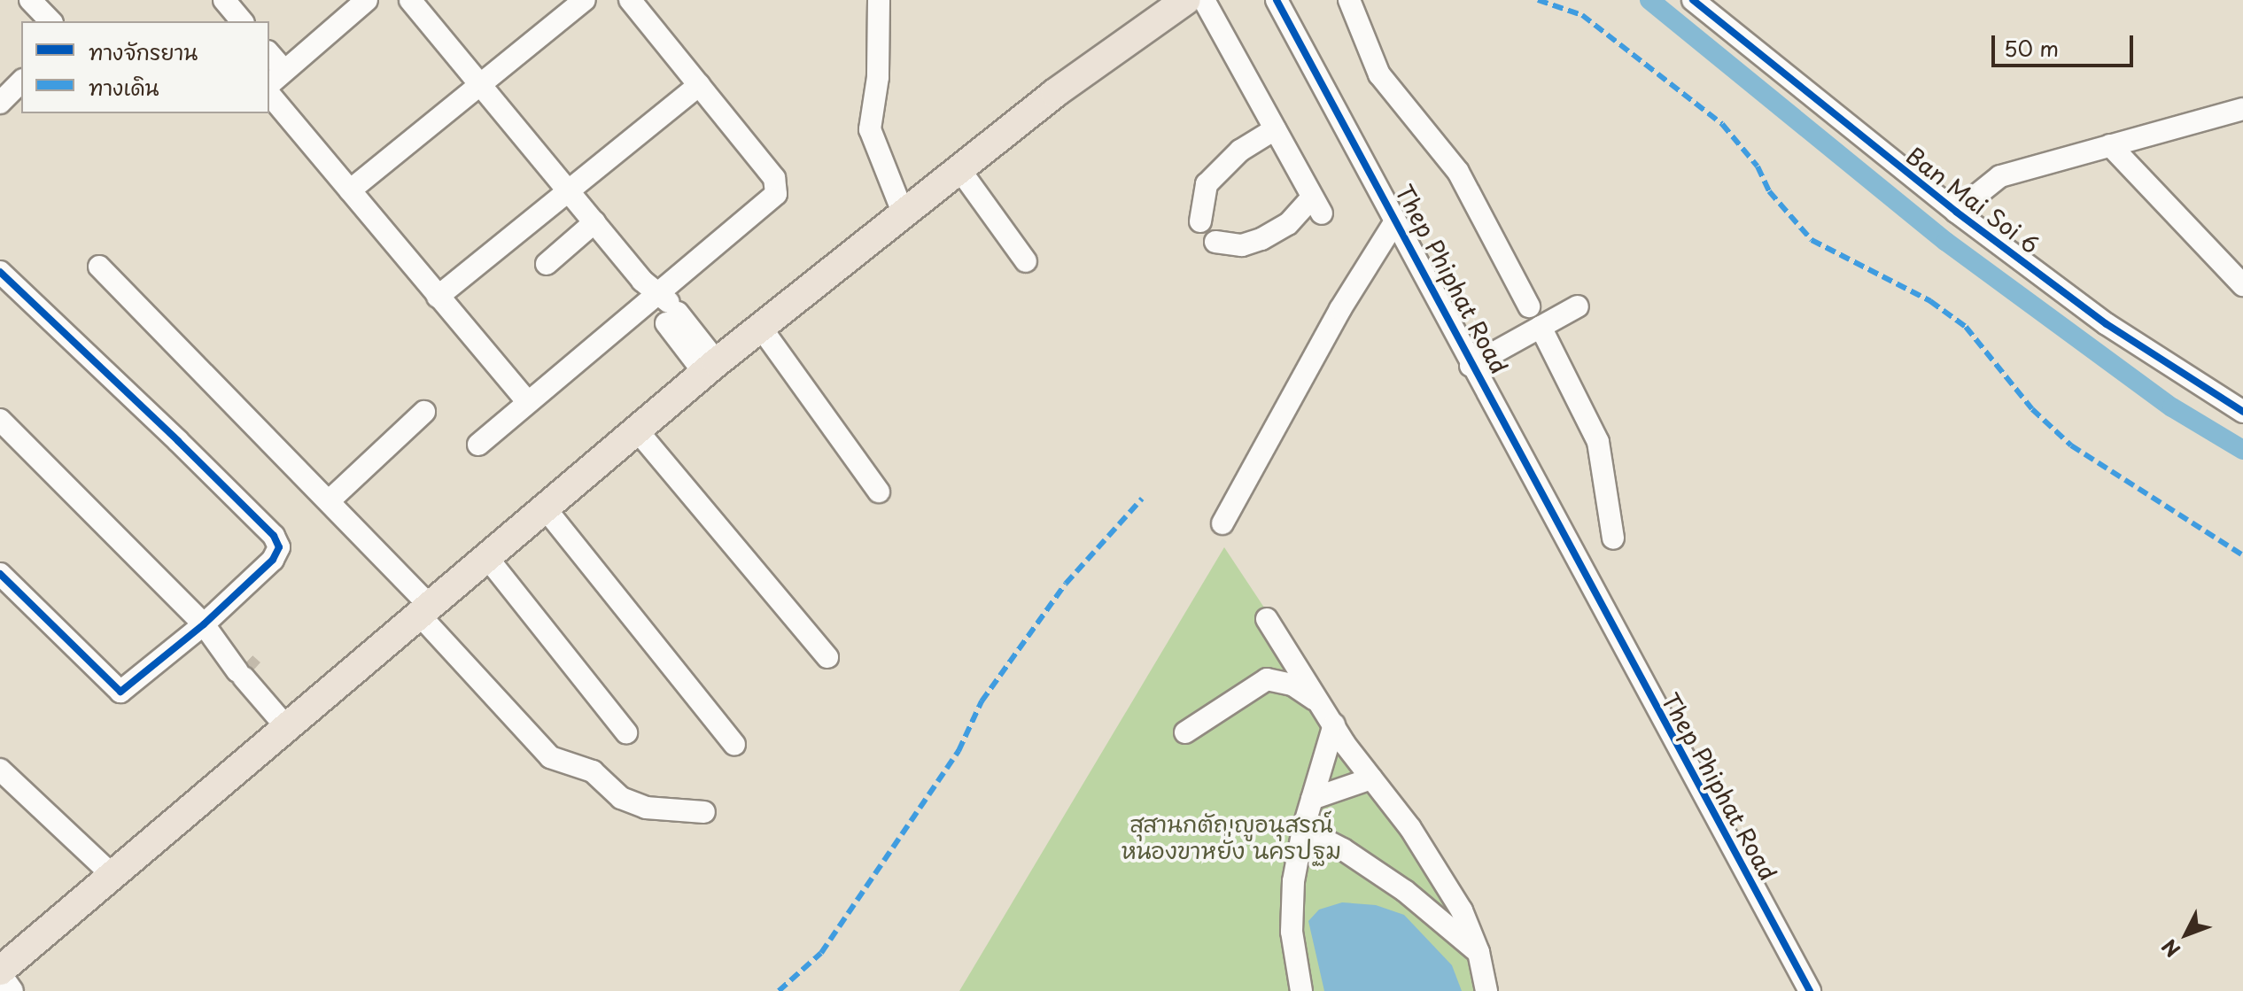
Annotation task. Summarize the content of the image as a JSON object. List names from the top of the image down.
{
  "streets": {
    "street": ["Ban Mai Soi 6", "Thep Phiphat Road"]
  },
  "parks": ["สุสานกตัญญูอนุสรณ์ หนองขาหยั่ง นครปฐม"],
  "legend": ["ทางจักรยาน", "ทางเดิน"],
  "scale_bar": "50 m",
  "north": "bottom left"
}
